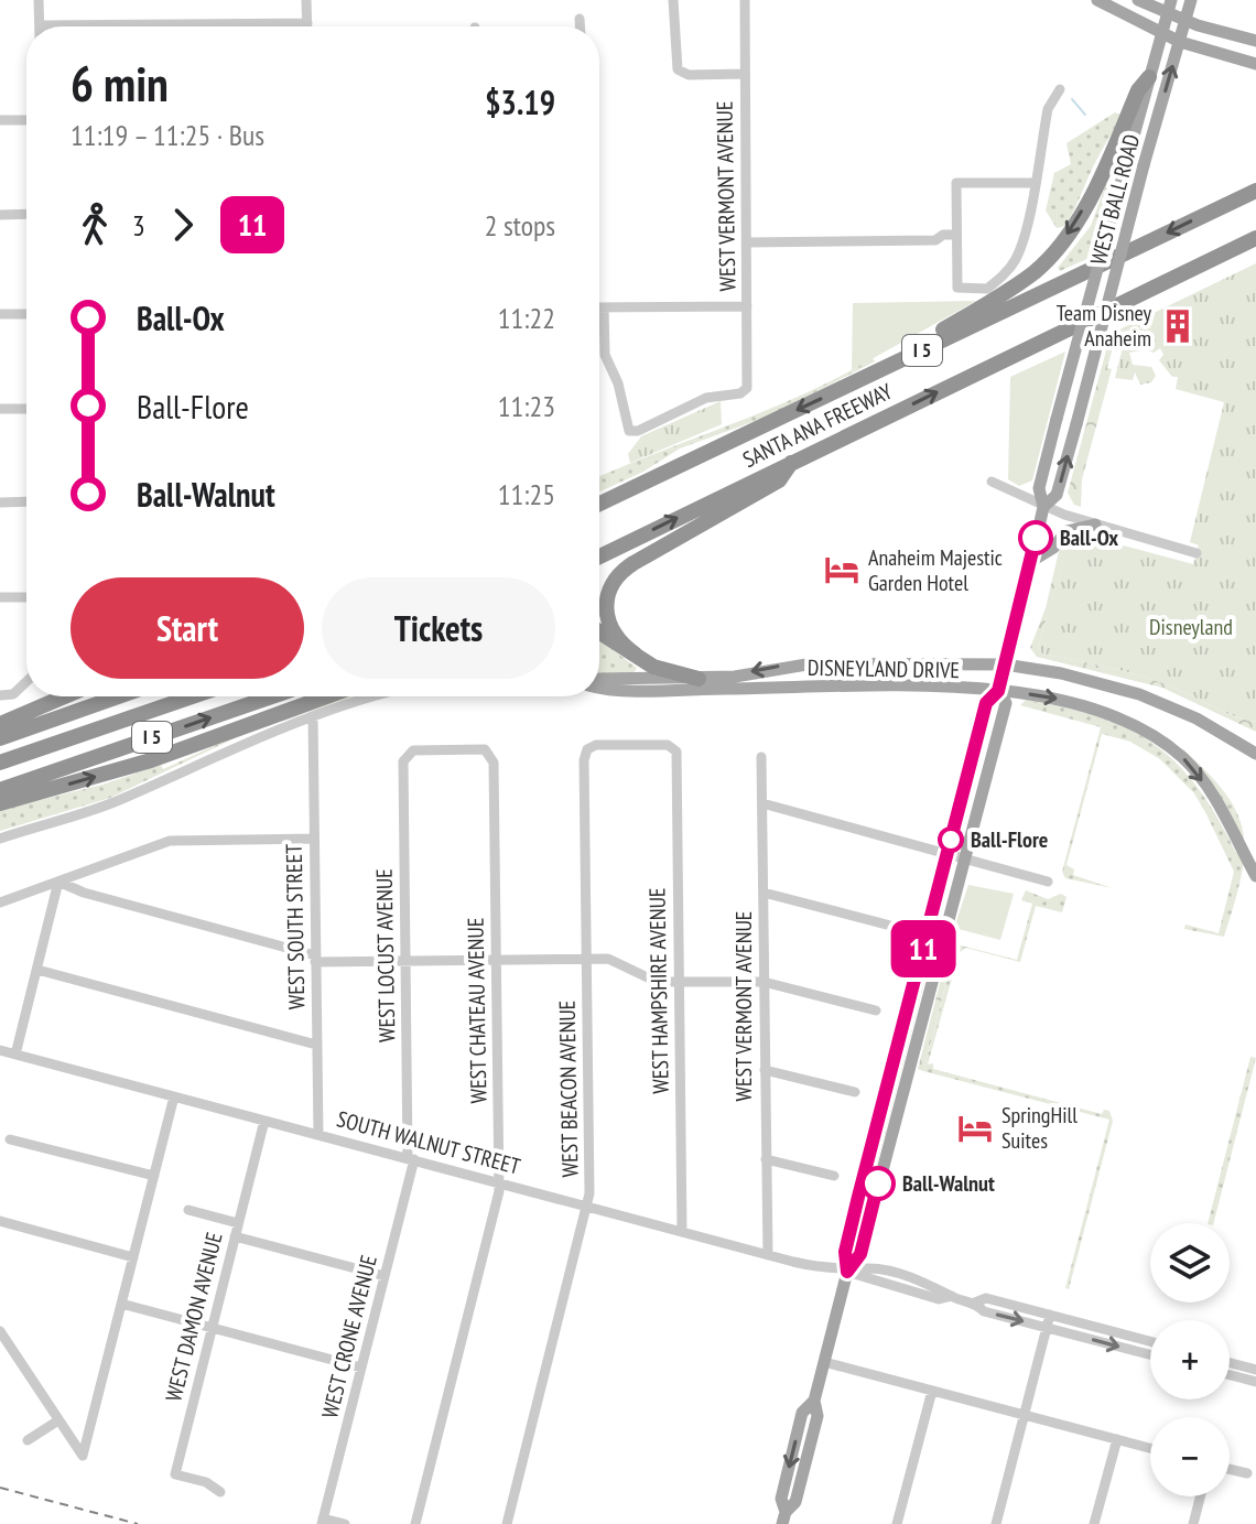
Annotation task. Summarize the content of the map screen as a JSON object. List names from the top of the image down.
{
  "streets": {
    "highway": ["I 5", "SANTA ANA FREEWAY"],
    "main road": ["WEST BALL ROAD", "DISNEYLAND DRIVE"],
    "street": [
      "WEST VERMONT AVENUE",
      "WEST SOUTH STREET",
      "WEST LOCUST AVENUE",
      "WEST HAMPSHIRE AVENUE",
      "WEST CHATEAU AVENUE",
      "WEST BEACON AVENUE",
      "SOUTH WALNUT STREET",
      "WEST DAMON AVENUE",
      "WEST CRONE AVENUE"
    ]
  },
  "crossings": [
    ["WEST VERMONT AVENUE", "SOUTH WALNUT STREET"],
    ["WEST BALL ROAD", "DISNEYLAND DRIVE"],
    ["WEST BALL ROAD", "SOUTH WALNUT STREET"],
    ["WEST SOUTH STREET", "SOUTH WALNUT STREET"],
    ["WEST LOCUST AVENUE", "WEST CHATEAU AVENUE"],
    ["WEST LOCUST AVENUE", "SOUTH WALNUT STREET"],
    ["WEST LOCUST AVENUE", "WEST CRONE AVENUE"],
    ["WEST HAMPSHIRE AVENUE", "WEST BEACON AVENUE"],
    ["WEST HAMPSHIRE AVENUE", "SOUTH WALNUT STREET"],
    ["WEST CHATEAU AVENUE", "SOUTH WALNUT STREET"],
    ["WEST BEACON AVENUE", "SOUTH WALNUT STREET"],
    ["SOUTH WALNUT STREET", "WEST DAMON AVENUE"],
    ["SOUTH WALNUT STREET", "WEST CRONE AVENUE"]
  ],
  "parks": ["Disneyland"],
  "places": {
    "building": ["Team Disney Anaheim"],
    "other": ["Ball-Ox", "Ball-Flore", "Ball-Walnut"],
    "hotel": ["Anaheim Majestic Garden Hotel", "SpringHill Suites"]
  },
  "lines": ["bus line 11"],
  "page": {
    "on_map": "11",
    "heading": ["6 min", "11:19 – 11:25 · Bus", "$3.19"],
    "legs": ["3", "11", "2 stops"],
    "list": [
      {
        "name": "Ball-Ox",
        "value": "11:22"
      },
      {
        "name": "Ball-Flore",
        "value": "11:23"
      },
      {
        "name": "Ball-Walnut",
        "value": "11:25"
      }
    ],
    "buttons": ["Start", "Tickets"],
    "map_buttons": ["+", "−"]
  }
}
